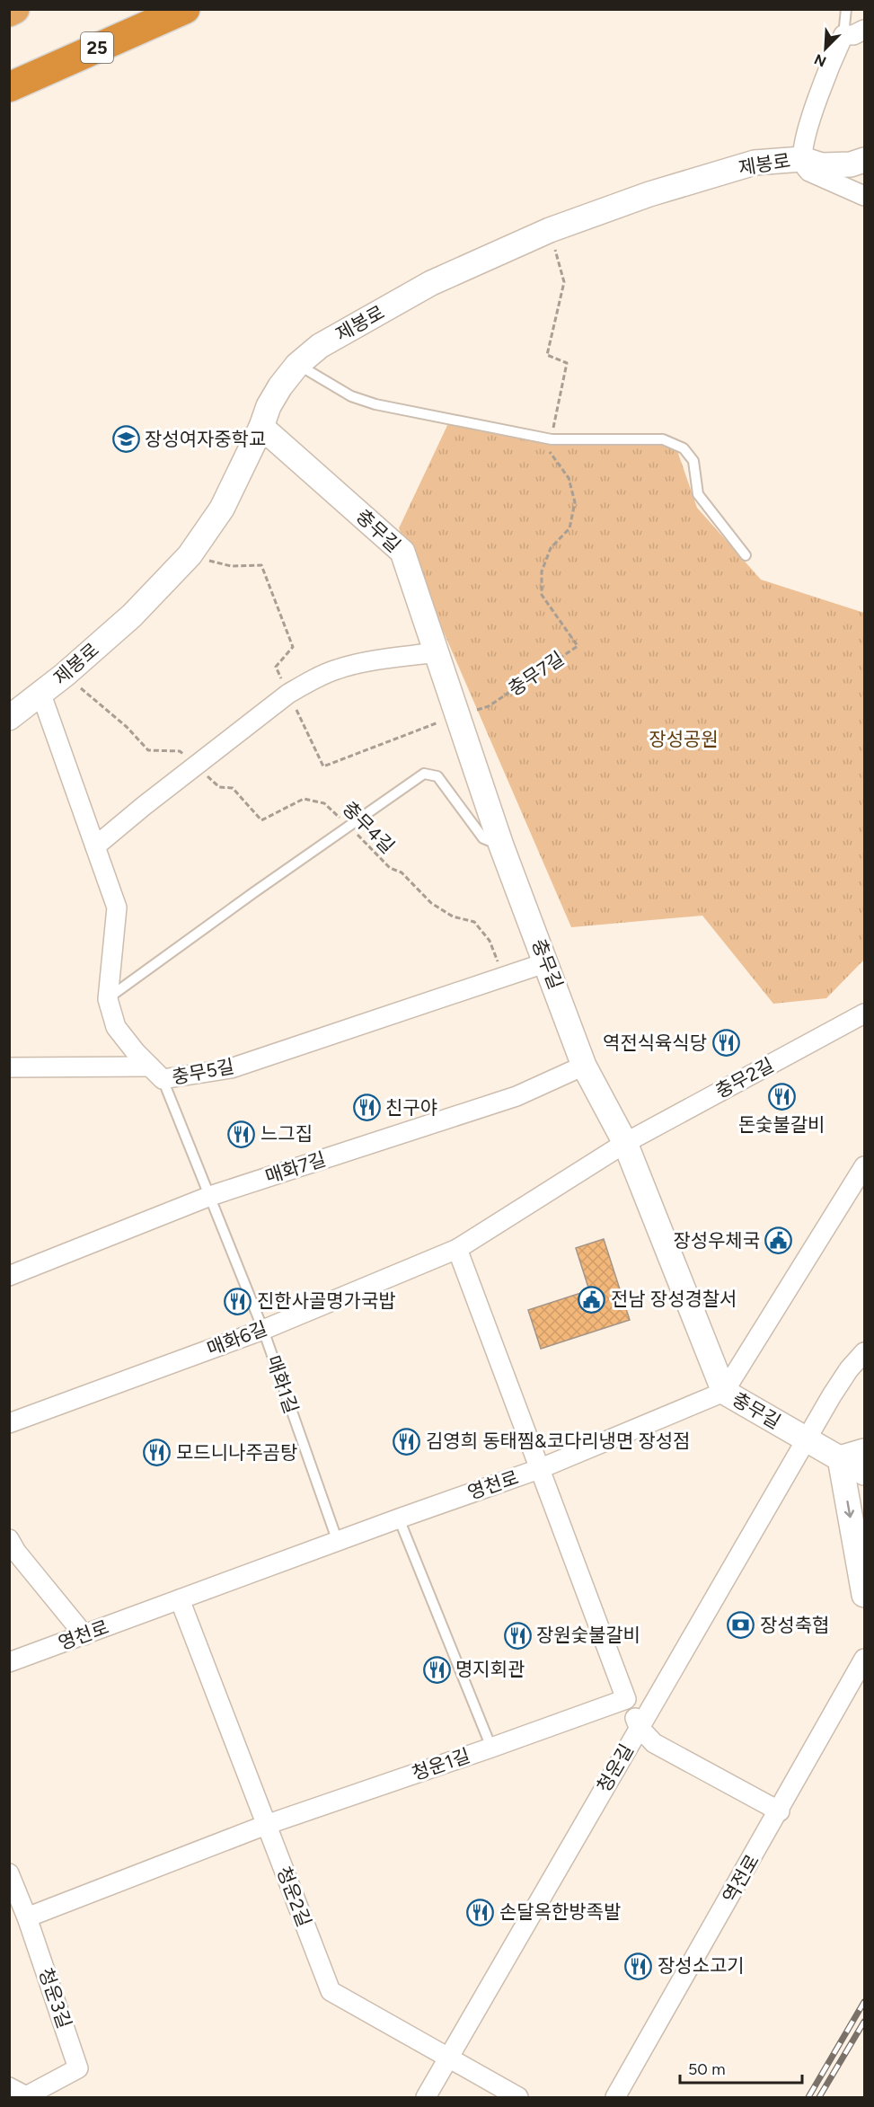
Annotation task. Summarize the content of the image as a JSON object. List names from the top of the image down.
{
  "streets": {
    "highway": ["25"],
    "street": [
      "제봉로",
      "충무길",
      "충무5길",
      "충무2길",
      "매화7길",
      "매화6길",
      "영천로",
      "청운1길",
      "청운길",
      "역전로",
      "청운2길",
      "청운3길"
    ],
    "lane": ["매화1길"],
    "path": ["충무7길", "충무4길"]
  },
  "crossings": [
    ["제봉로", "충무길"],
    ["제봉로", "충무7길"],
    ["제봉로", "충무4길"],
    ["제봉로", "충무5길"],
    ["충무길", "충무7길"],
    ["충무길", "충무5길"],
    ["충무길", "충무2길"],
    ["충무길", "매화7길"],
    ["충무길", "매화6길"],
    ["충무길", "영천로"],
    ["충무길", "청운길"],
    ["충무4길", "충무5길"],
    ["충무5길", "매화1길"],
    ["충무2길", "매화6길"],
    ["매화7길", "매화1길"],
    ["매화6길", "매화1길"],
    ["매화1길", "영천로"],
    ["영천로", "청운2길"],
    ["청운1길", "청운2길"],
    ["청운1길", "청운3길"],
    ["청운길", "청운2길"]
  ],
  "parks": ["장성공원"],
  "places": {
    "school or university": ["장성여자중학교"],
    "restaurant": [
      "역전식육식당",
      "돈숯불갈비",
      "친구야",
      "느그집",
      "진한사골명가국밥",
      "김영희 동태찜&코다리냉면 장성점",
      "모드니나주곰탕",
      "장원숯불갈비",
      "명지회관",
      "손달옥한방족발",
      "장성소고기"
    ],
    "public building": ["장성우체국", "전남 장성경찰서"],
    "bank": ["장성축협"]
  },
  "scale_bar": "50 m",
  "north": "bottom left"
}
